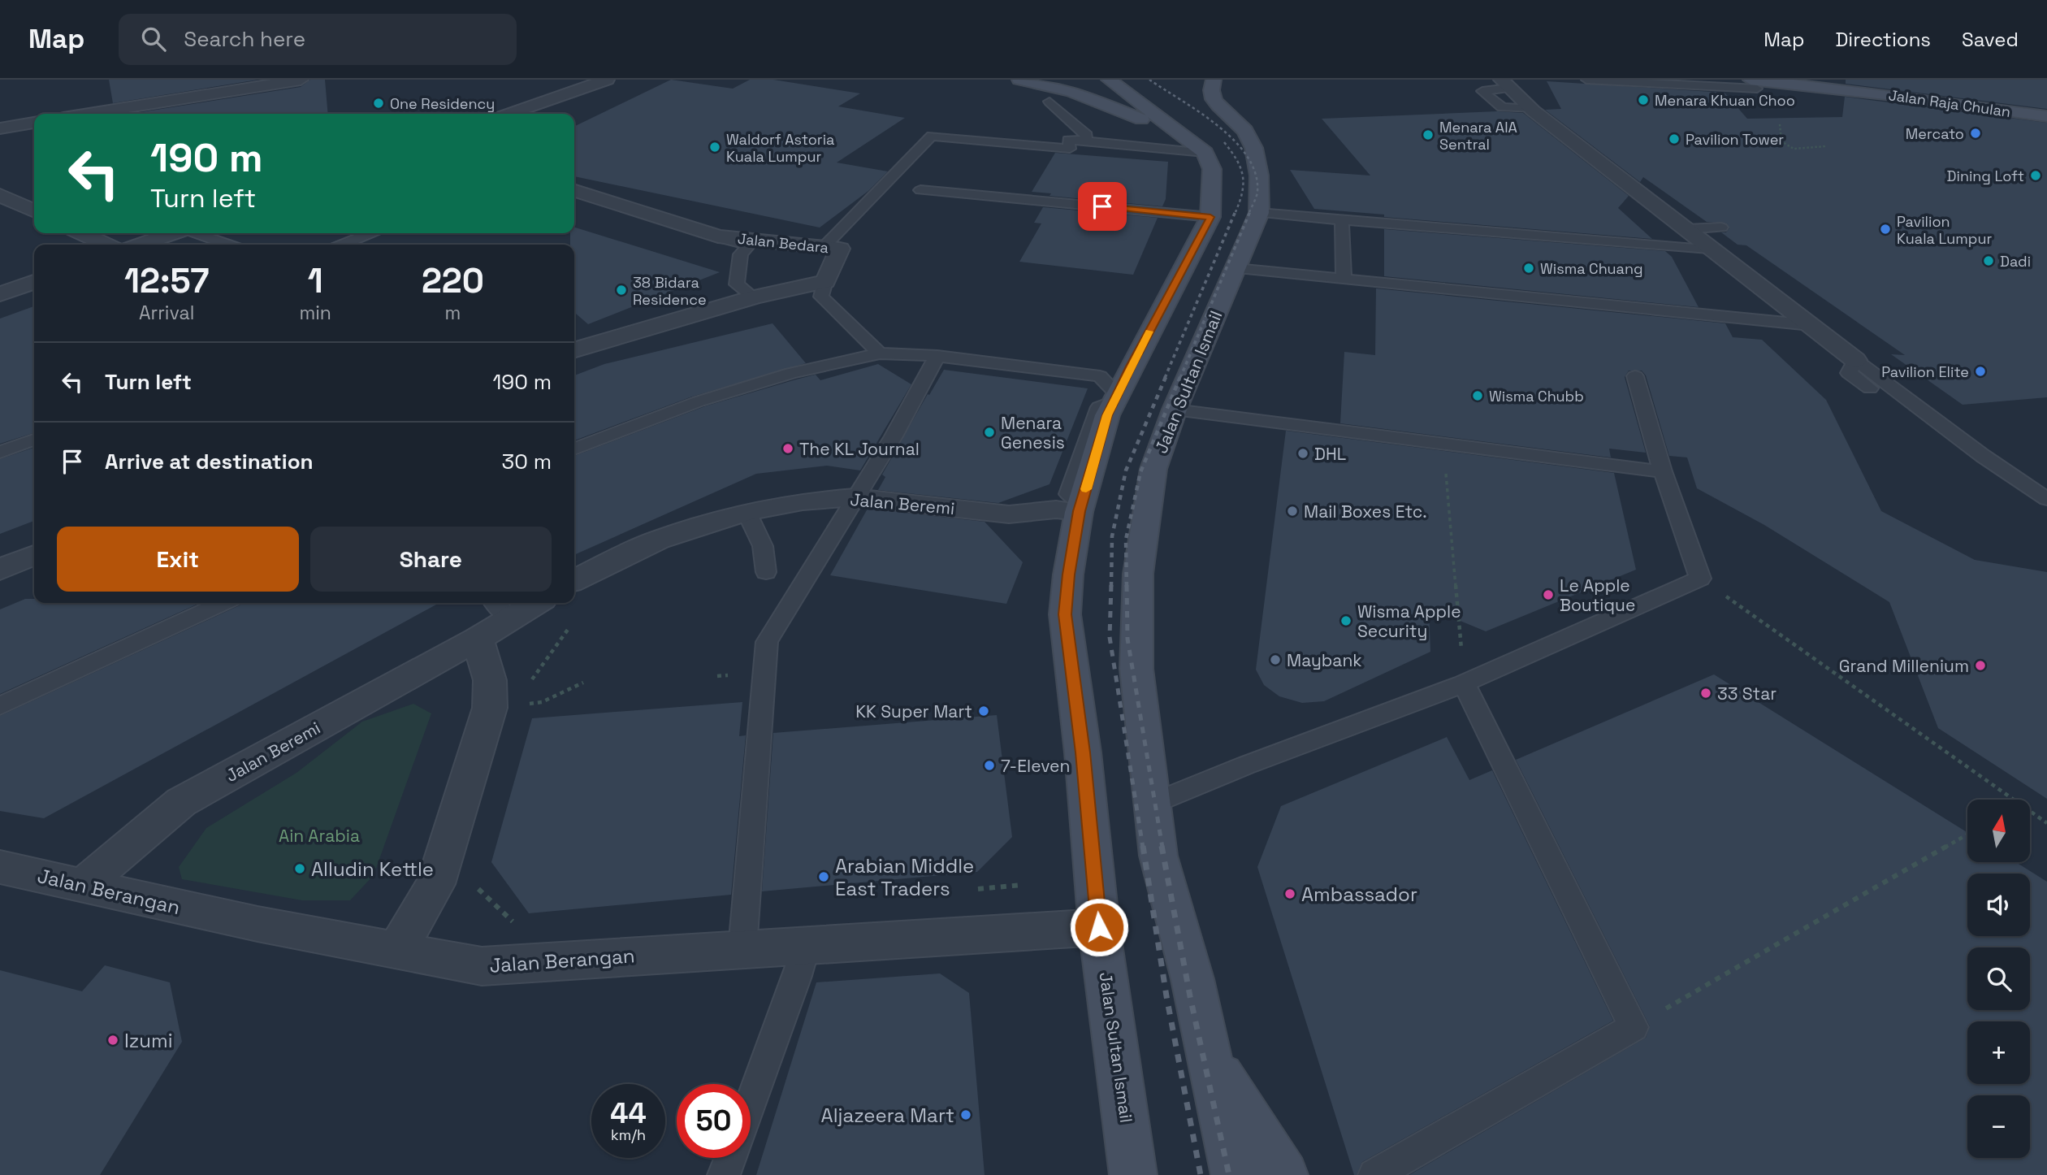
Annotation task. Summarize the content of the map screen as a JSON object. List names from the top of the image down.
{
  "streets": {
    "main road": ["Jalan Raja Chulan", "Jalan Sultan Ismail"],
    "street": ["Jalan Bedara", "Jalan Beremi", "Jalan Berangan"]
  },
  "crossings": [
    ["Jalan Sultan Ismail", "Jalan Beremi"],
    ["Jalan Sultan Ismail", "Jalan Berangan"],
    ["Jalan Beremi", "Jalan Berangan"]
  ],
  "parks": ["Ain Arabia"],
  "places": [
    "Menara Khuan Choo",
    "One Residency",
    "Mercato",
    "Menara AIA Sentral",
    "Pavilion Tower",
    "Waldorf Astoria Kuala Lumpur",
    "Dining Loft",
    "Pavilion Kuala Lumpur",
    "Dadi",
    "Wisma Chuang",
    "38 Bidara Residence",
    "Pavilion Elite",
    "Wisma Chubb",
    "Menara Genesis",
    "The KL Journal",
    "DHL",
    "Mail Boxes Etc.",
    "Le Apple Boutique",
    "Wisma Apple Security",
    "Maybank",
    "Grand Millenium",
    "33 Star",
    "KK Super Mart",
    "7-Eleven",
    "Alludin Kettle",
    "Arabian Middle East Traders",
    "Ambassador",
    "Izumi",
    "Aljazeera Mart"
  ],
  "north": "top",
  "page": {
    "header": "Map",
    "search": "Search here",
    "nav": ["Map", "Directions", "Saved"],
    "turn": ["190 m", "Turn left"],
    "eta": [
      "12:57",
      "Arrival",
      "1",
      "min",
      "220",
      "m"
    ],
    "list": [
      {
        "name": "Turn left",
        "value": "190 m"
      },
      {
        "name": "Arrive at destination",
        "value": "30 m"
      }
    ],
    "buttons": ["Exit", "Share"],
    "map_buttons": ["+", "−"],
    "speed": "44 km/h",
    "limit": "50"
  }
}
